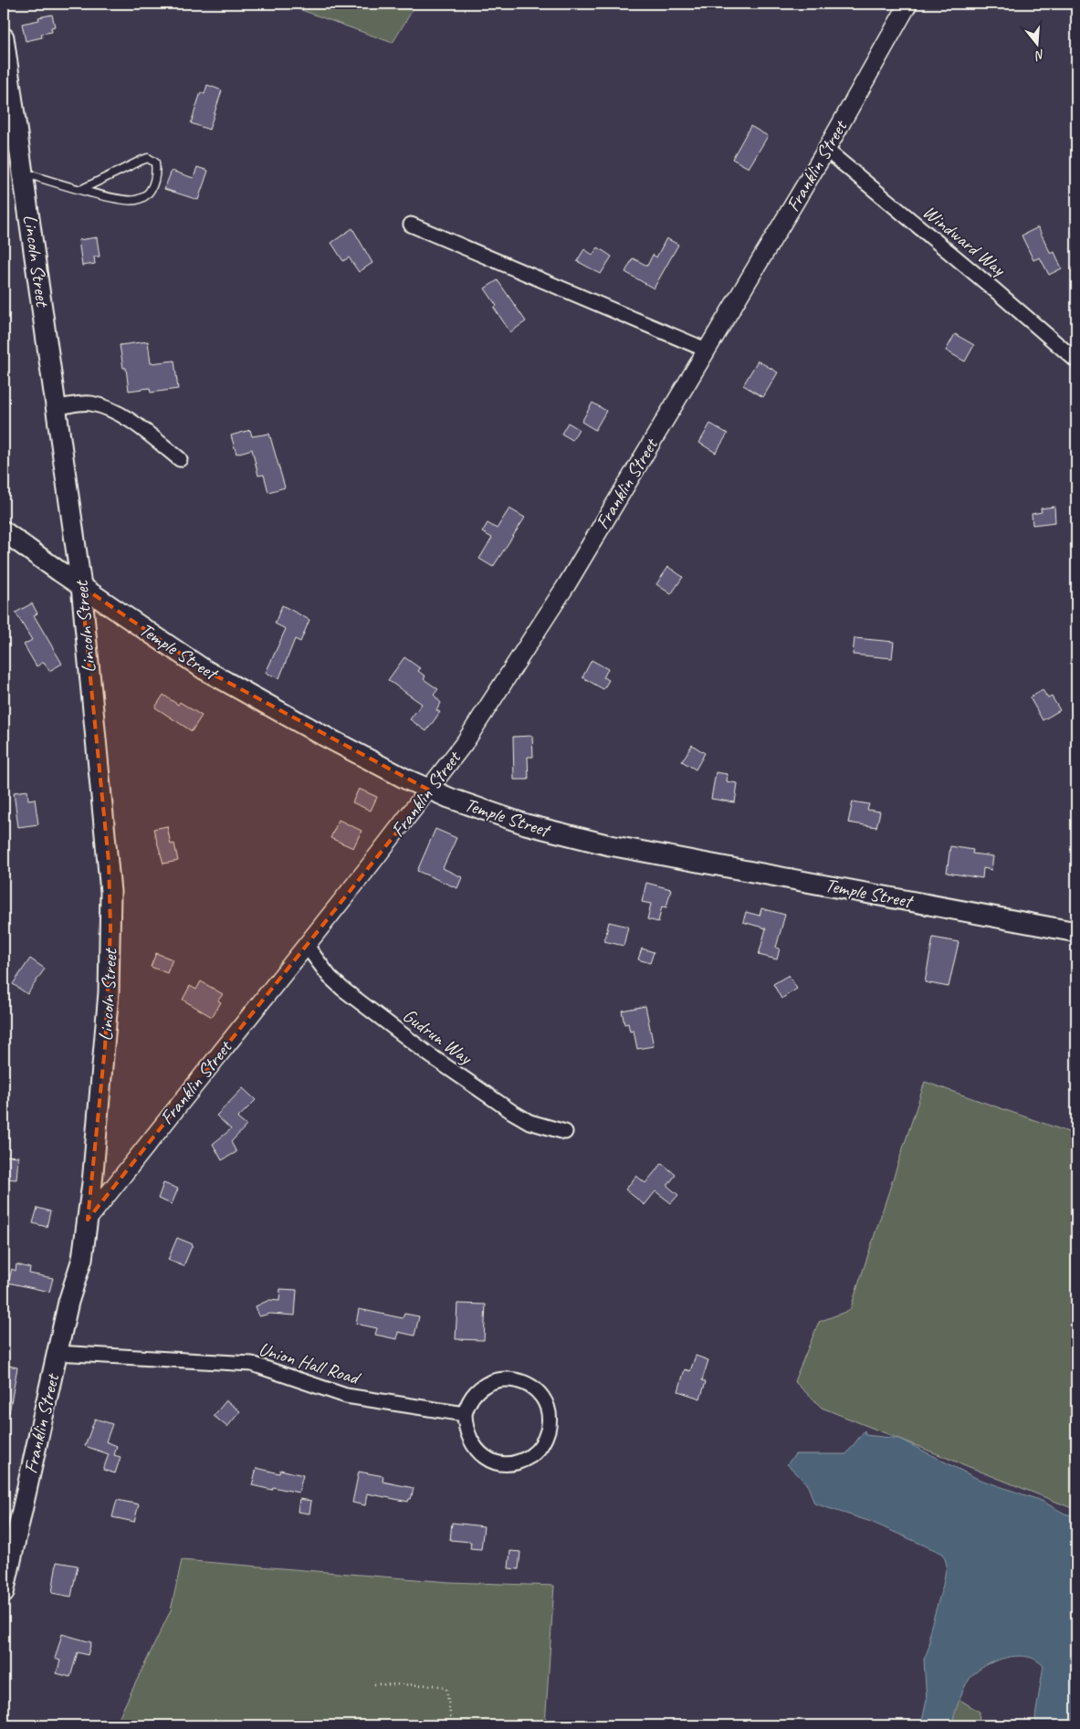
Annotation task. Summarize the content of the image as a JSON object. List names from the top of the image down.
{
  "streets": {
    "main road": ["Franklin Street", "Lincoln Street", "Temple Street"],
    "street": ["Windward Way", "Gudrun Way", "Union Hall Road"]
  },
  "crossings": [
    ["Franklin Street", "Windward Way"],
    ["Franklin Street", "Lincoln Street"],
    ["Franklin Street", "Temple Street"],
    ["Franklin Street", "Gudrun Way"],
    ["Franklin Street", "Union Hall Road"],
    ["Lincoln Street", "Temple Street"]
  ],
  "north": "bottom"
}
